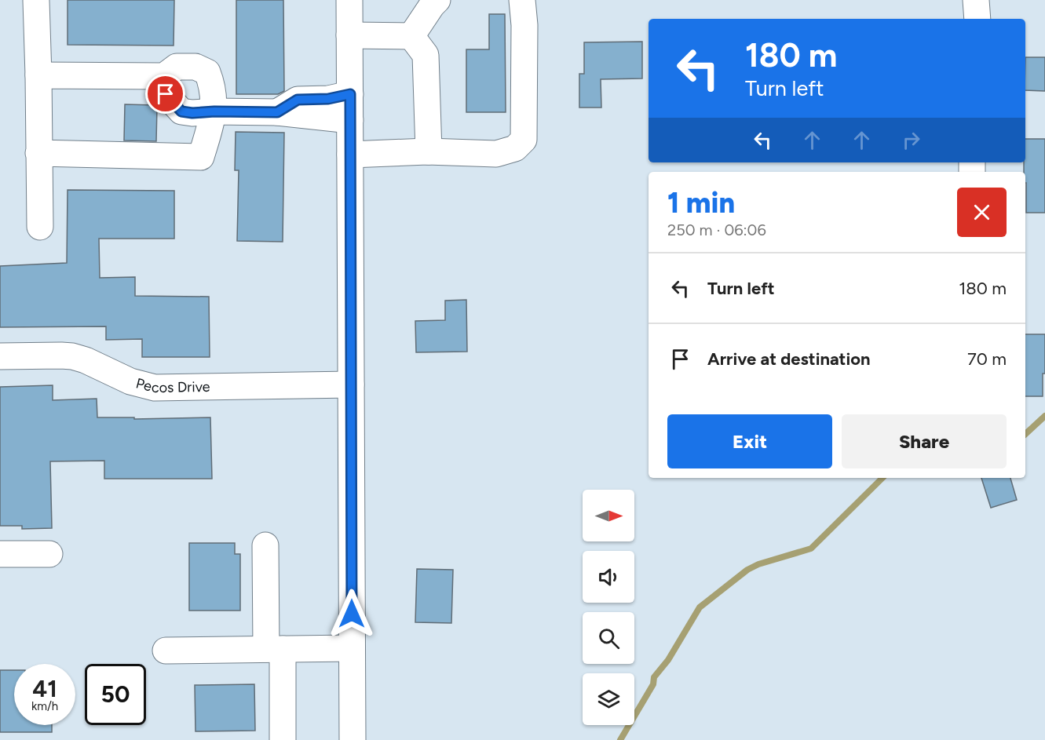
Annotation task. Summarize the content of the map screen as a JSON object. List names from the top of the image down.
{
  "streets": {
    "main road": ["Pecos Drive"]
  },
  "north": "right",
  "page": {
    "turn": ["180 m", "Turn left"],
    "heading": ["1 min", "250 m · 06:06"],
    "list": [
      {
        "name": "Turn left",
        "value": "180 m"
      },
      {
        "name": "Arrive at destination",
        "value": "70 m"
      }
    ],
    "buttons": ["Exit", "Share"],
    "speed": "41 km/h",
    "limit": "50"
  }
}
